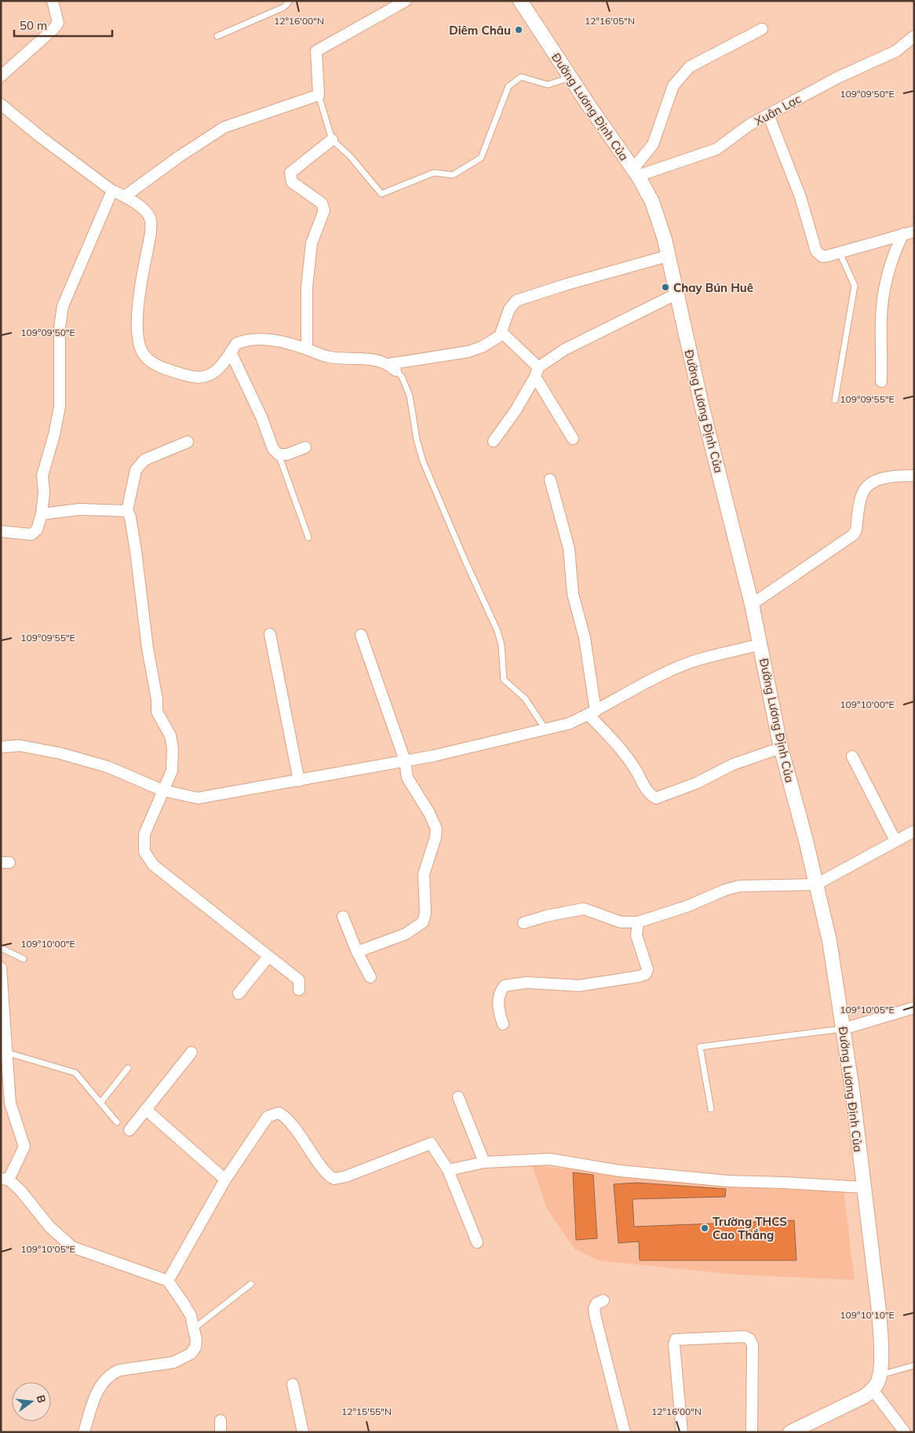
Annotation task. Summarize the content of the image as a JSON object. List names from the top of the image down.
{
  "streets": {
    "street": ["Đường Lương Định Của", "Xuân Lạc"]
  },
  "crossings": [
    ["Đường Lương Định Của", "Xuân Lạc"]
  ],
  "places": ["Diêm Châu", "Chay Bún Huê", "Trường THCS Cao Thắng"],
  "scale_bar": "50 m",
  "north": "right",
  "coordinates": [
    "12°16'00\"N",
    "12°16'05\"N",
    "109°09'50\"E",
    "109°09'55\"E",
    "109°10'00\"E",
    "109°10'05\"E",
    "109°10'10\"E",
    "12°15'55\"N"
  ]
}
